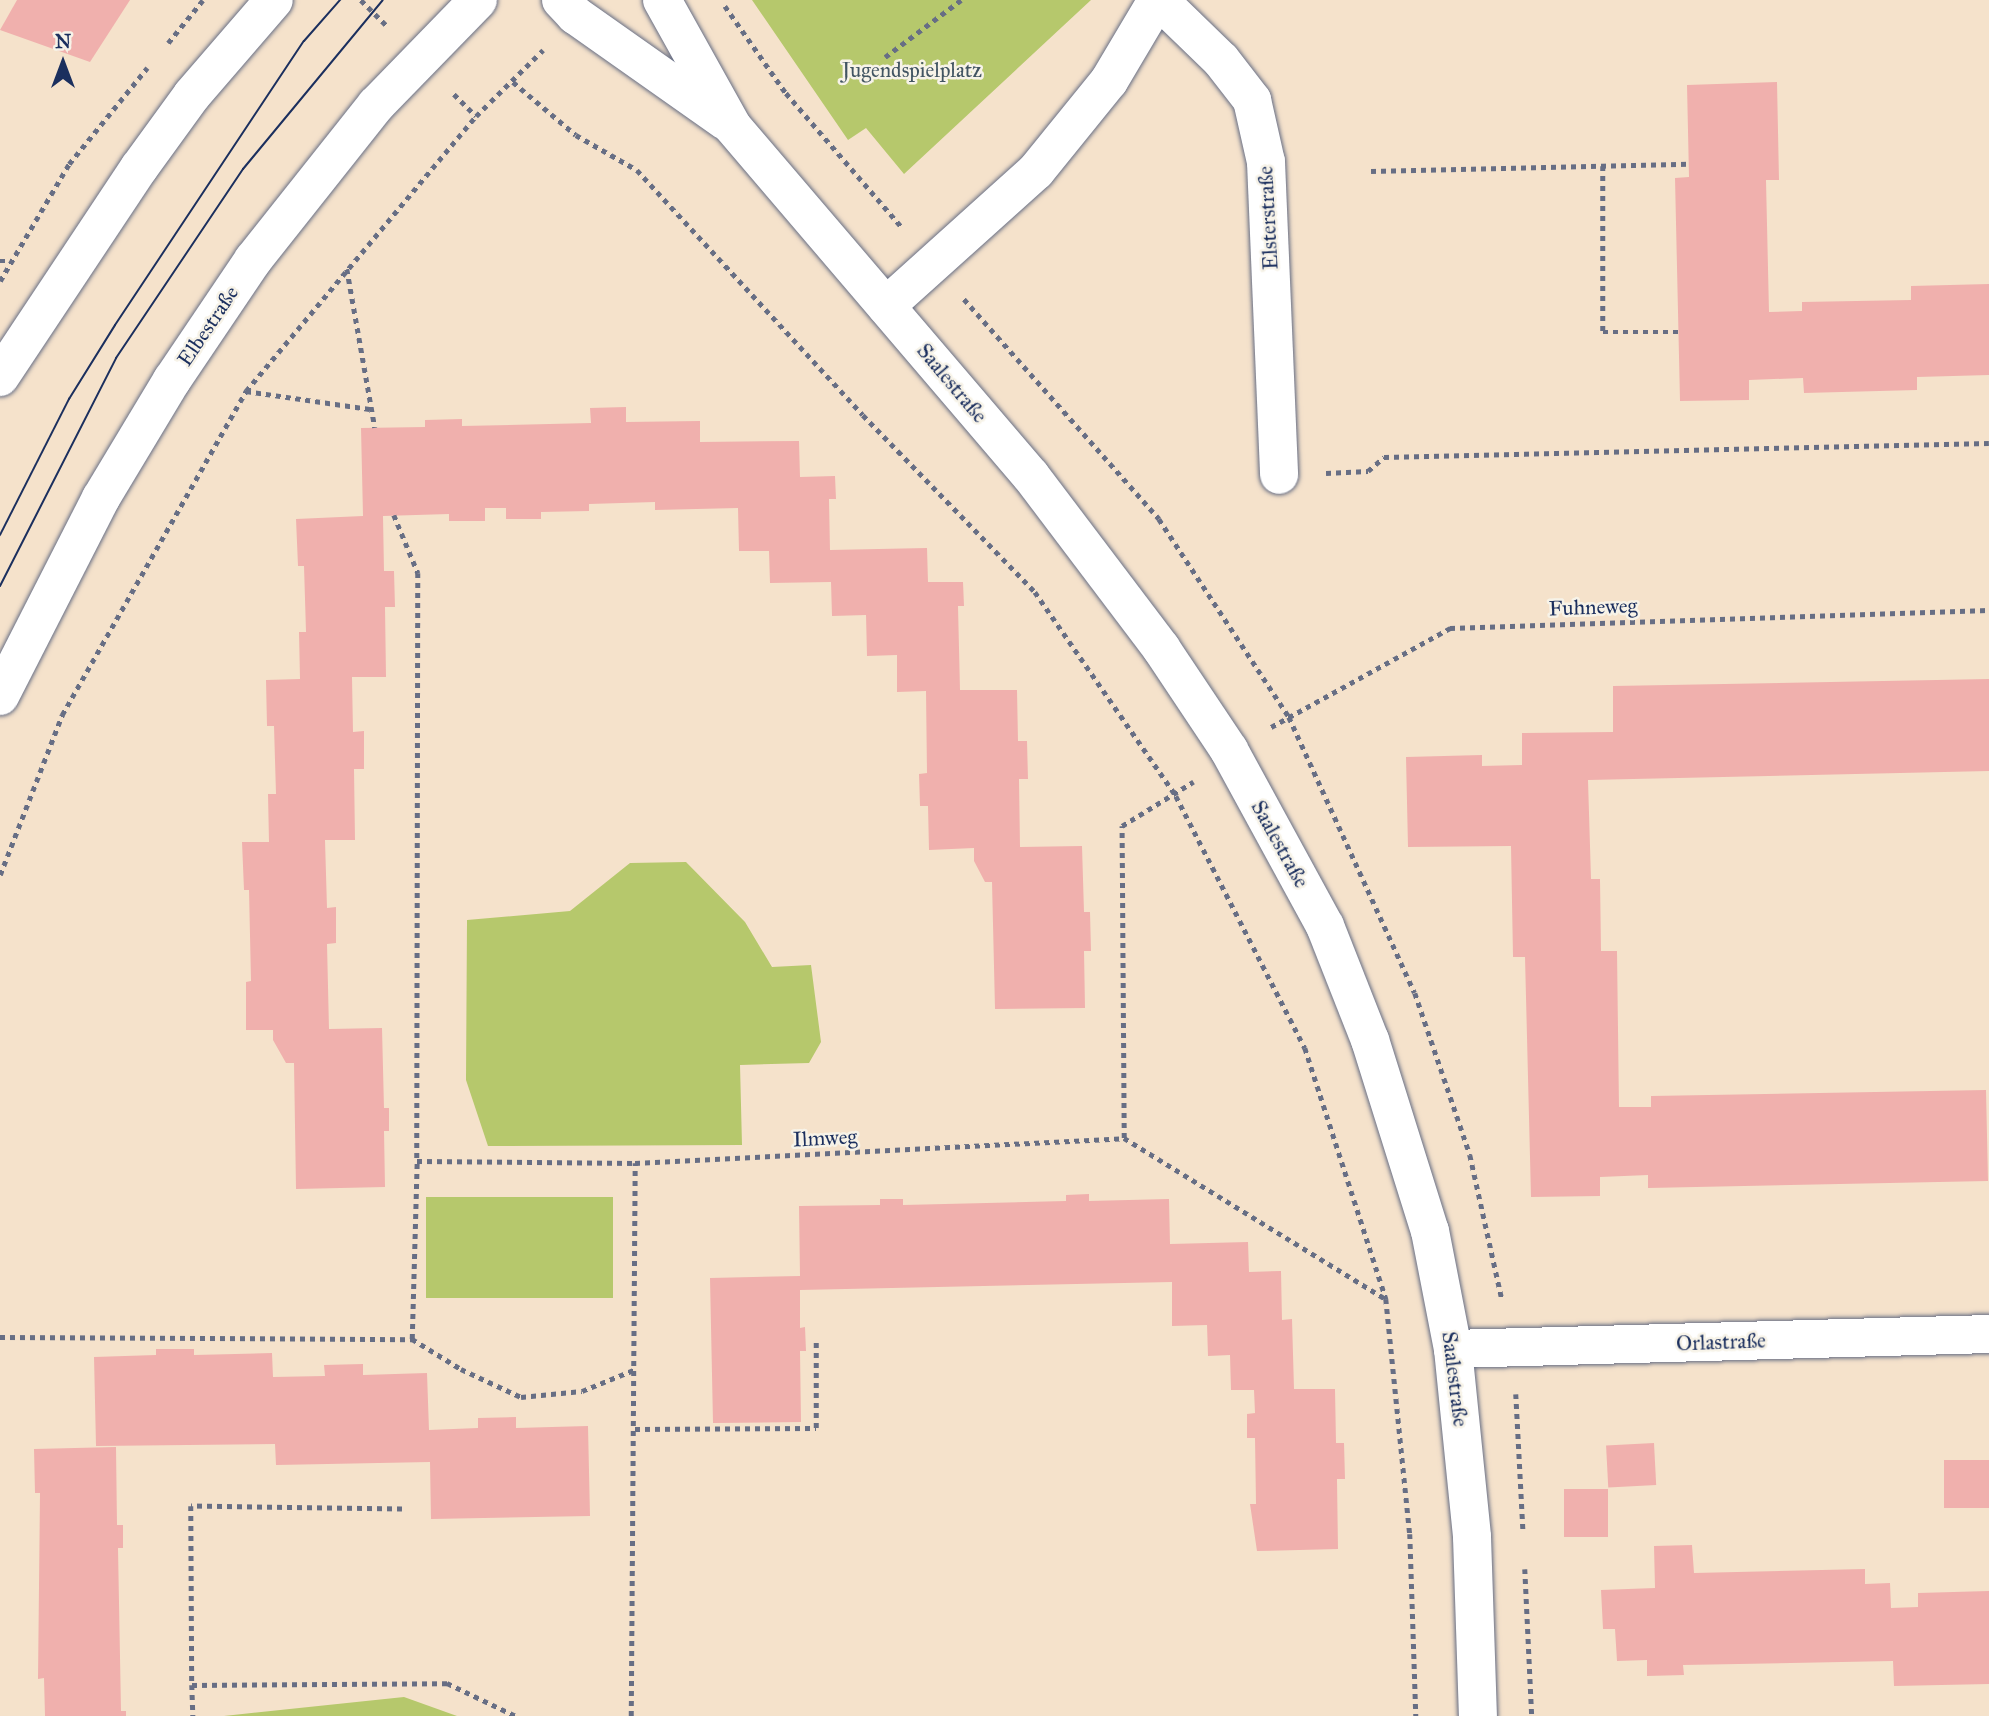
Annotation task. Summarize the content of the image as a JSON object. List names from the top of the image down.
{
  "streets": {
    "street": [
      "Elsterstraße",
      "Elbestraße",
      "Saalestraße",
      "Orlastraße"
    ],
    "path": ["Fuhneweg", "Ilmweg"]
  },
  "crossings": [
    ["Elsterstraße", "Saalestraße"],
    ["Saalestraße", "Fuhneweg"],
    ["Saalestraße", "Orlastraße"]
  ],
  "parks": ["Jugendspielplatz"],
  "north": "top"
}
